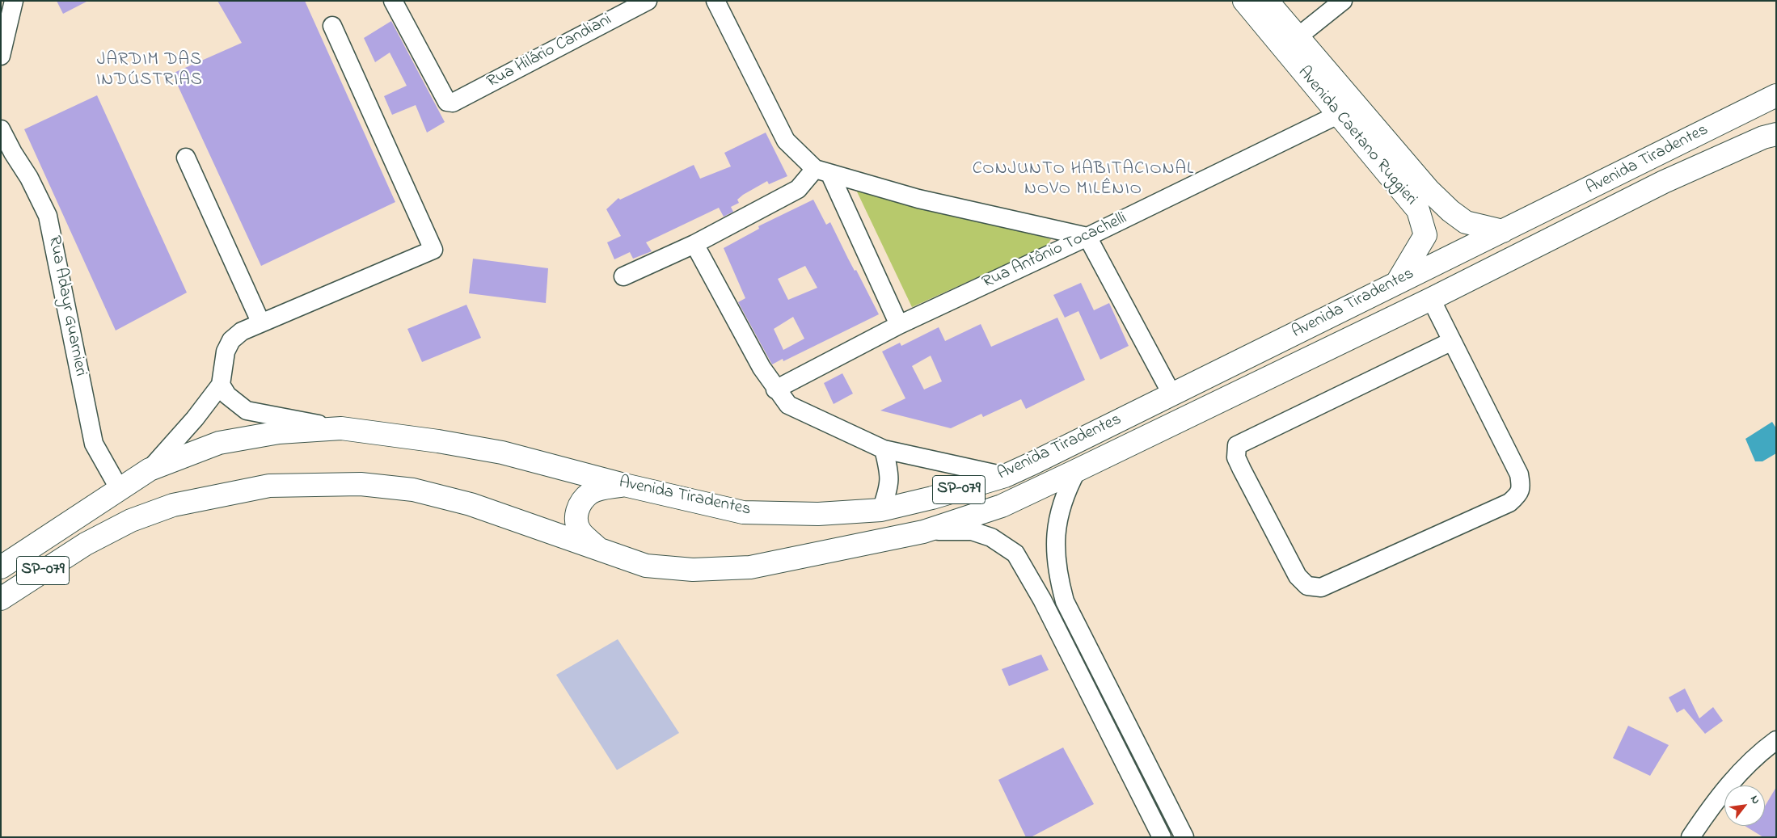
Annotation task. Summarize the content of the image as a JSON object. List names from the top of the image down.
{
  "streets": {
    "main road": ["Avenida Caetano Ruggieri", "Avenida Tiradentes", "SP-079"],
    "street": ["Rua Hilário Candiani", "Rua Antônio Tocachelli", "Rua Adayr Guarnieri"]
  },
  "crossings": [
    ["Avenida Caetano Ruggieri", "Avenida Tiradentes"],
    ["Avenida Caetano Ruggieri", "Rua Antônio Tocachelli"],
    ["Avenida Tiradentes", "Rua Adayr Guarnieri"]
  ],
  "districts": ["JARDIM DAS INDÚSTRIAS", "CONJUNTO HABITACIONAL NOVO MILÊNIO"],
  "north": "top right"
}
